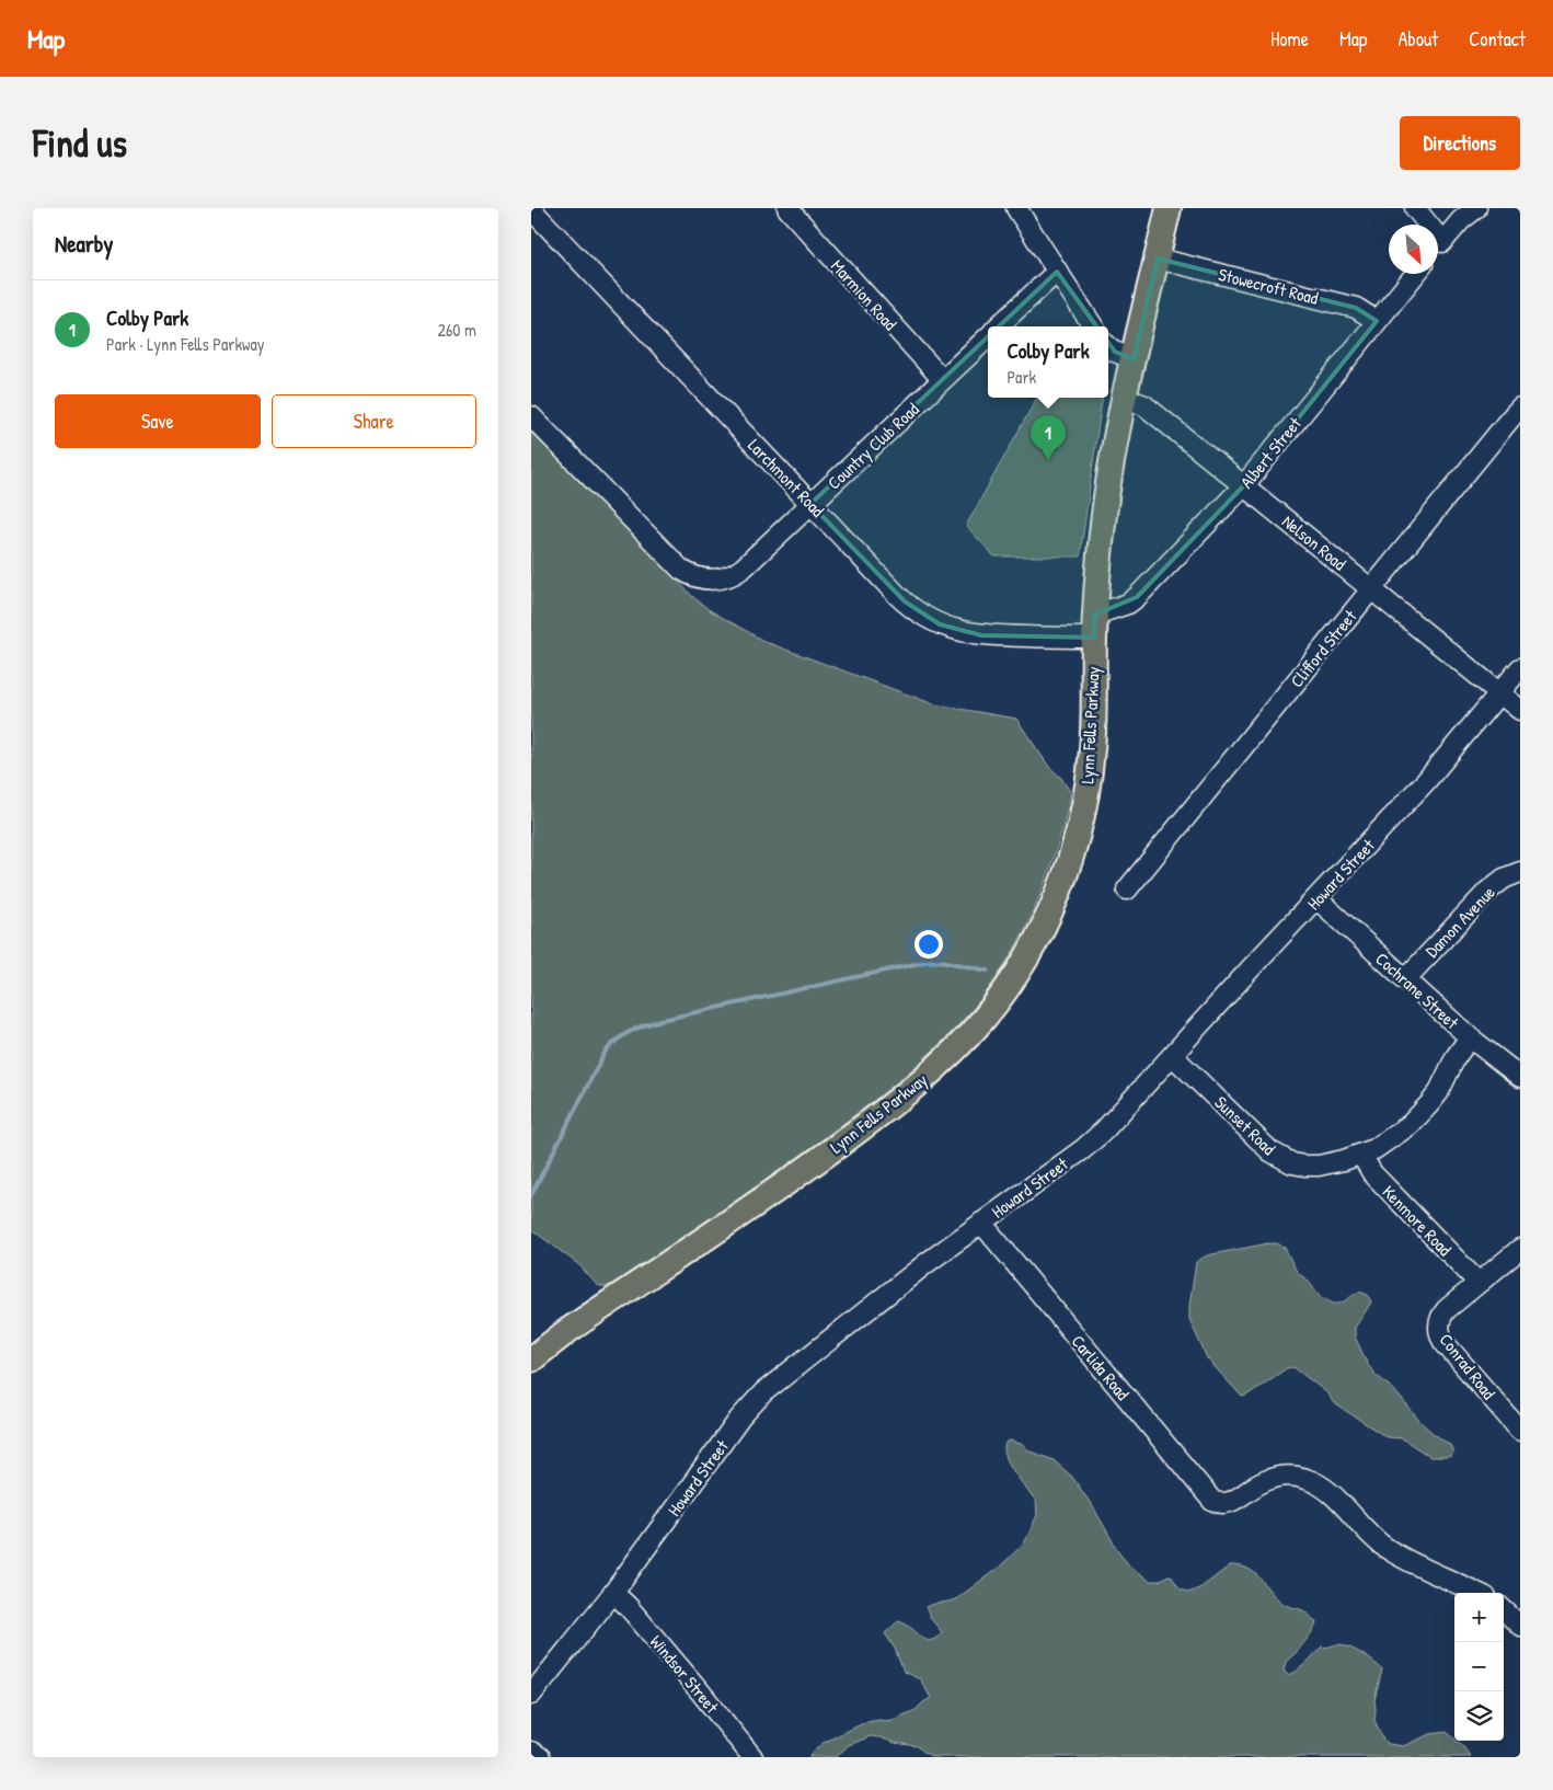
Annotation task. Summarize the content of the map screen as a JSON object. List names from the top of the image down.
{
  "streets": {
    "main road": ["Lynn Fells Parkway"],
    "street": [
      "Stowecroft Road",
      "Marmion Road",
      "Country Club Road",
      "Albert Street",
      "Larchmont Road",
      "Nelson Road",
      "Clifford Street",
      "Howard Street",
      "Damon Avenue",
      "Cochrane Street",
      "Sunset Road",
      "Kenmore Road",
      "Conrad Road",
      "Carlida Road",
      "Windsor Street"
    ]
  },
  "crossings": [
    ["Stowecroft Road", "Albert Street"],
    ["Stowecroft Road", "Lynn Fells Parkway"],
    ["Marmion Road", "Country Club Road"],
    ["Country Club Road", "Larchmont Road"],
    ["Albert Street", "Larchmont Road"],
    ["Albert Street", "Nelson Road"],
    ["Albert Street", "Lynn Fells Parkway"],
    ["Larchmont Road", "Lynn Fells Parkway"],
    ["Nelson Road", "Clifford Street"],
    ["Nelson Road", "Lynn Fells Parkway"],
    ["Nelson Road", "Howard Street"],
    ["Howard Street", "Cochrane Street"],
    ["Howard Street", "Sunset Road"],
    ["Howard Street", "Carlida Road"],
    ["Howard Street", "Windsor Street"],
    ["Damon Avenue", "Cochrane Street"],
    ["Cochrane Street", "Sunset Road"],
    ["Sunset Road", "Kenmore Road"],
    ["Kenmore Road", "Conrad Road"]
  ],
  "north": "bottom right",
  "page": {
    "header": "Map",
    "nav": [
      "Home",
      "Map",
      "About",
      "Contact"
    ],
    "buttons": [
      "Directions",
      ["Save", "Share"]
    ],
    "title": "Find us",
    "heading": "Nearby",
    "list": [
      {
        "mark": "1",
        "name": "Colby Park",
        "note": "Park · Lynn Fells Parkway",
        "value": "260 m"
      }
    ],
    "popup": ["Colby Park", "Park"],
    "pins": "1",
    "map_buttons": ["+", "−"]
  }
}
